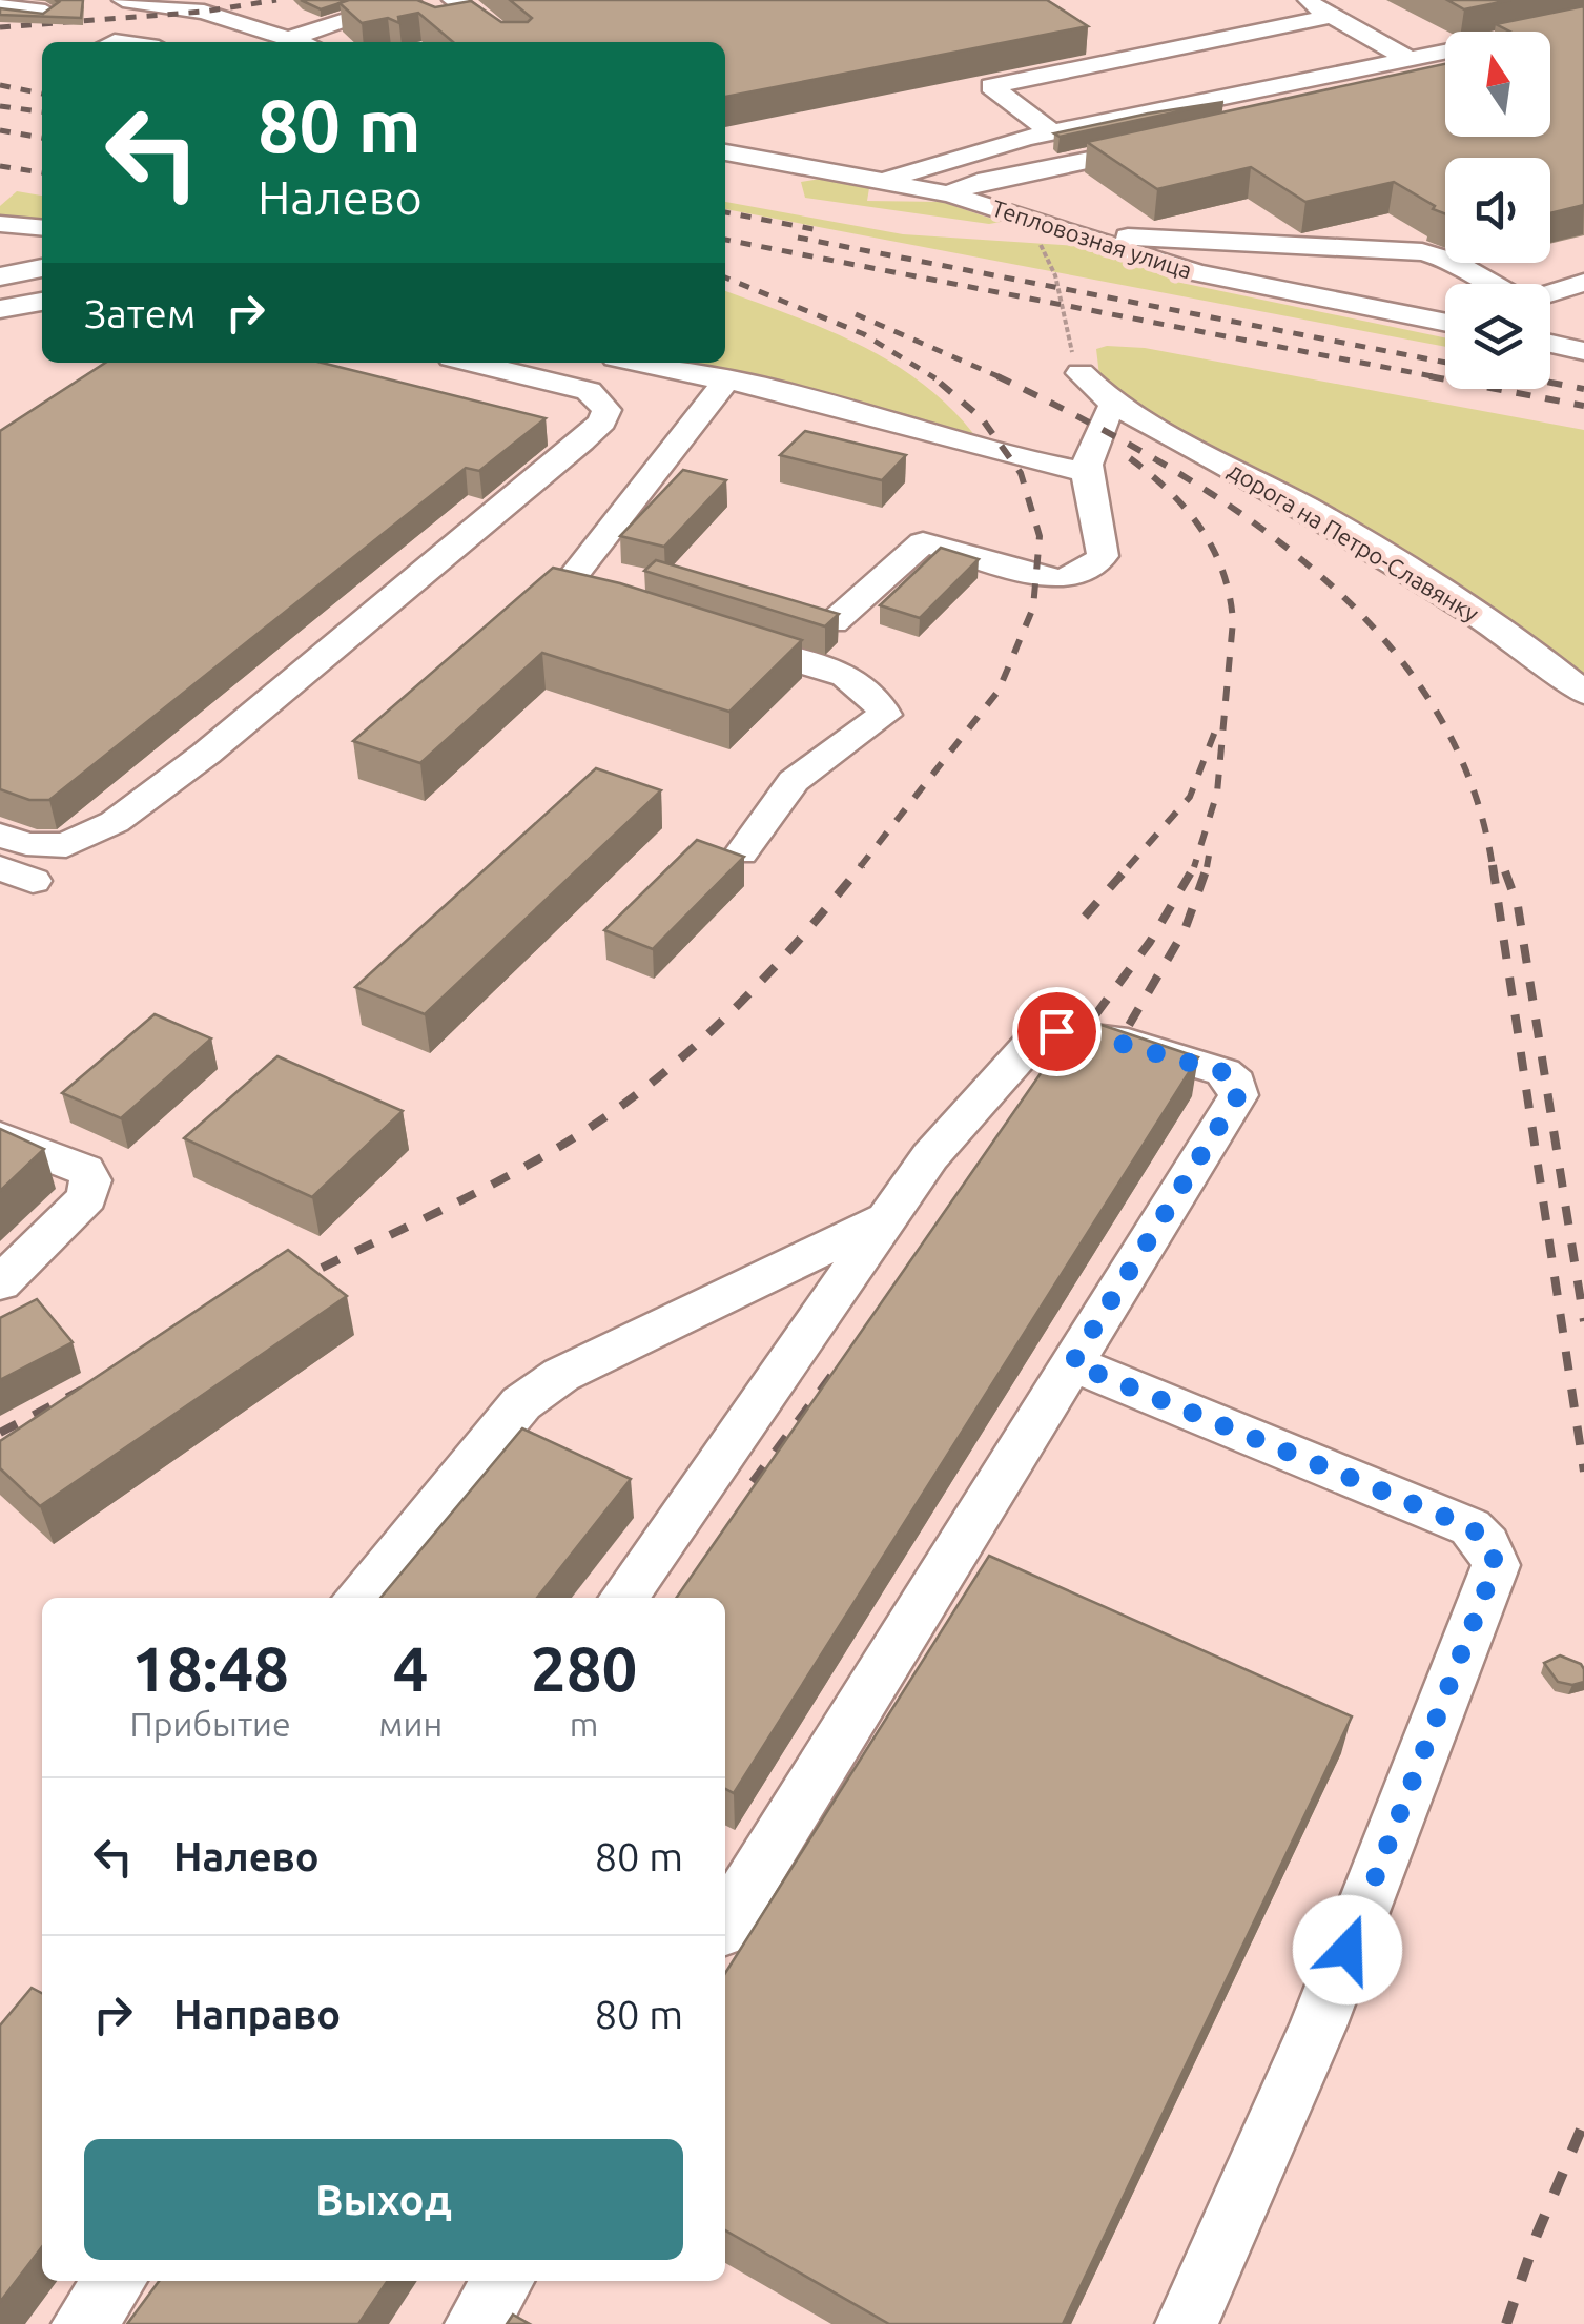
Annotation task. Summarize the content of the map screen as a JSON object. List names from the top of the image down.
{
  "streets": {
    "street": ["Тепловозная улица", "дорога на Петро-Славянку"]
  },
  "north": "top",
  "page": {
    "turn": ["80 m", "Налево"],
    "then": "Затем",
    "eta": [
      "18:48",
      "Прибытие",
      "4",
      "мин",
      "280",
      "m"
    ],
    "list": [
      {
        "name": "Налево",
        "value": "80 m"
      },
      {
        "name": "Направо",
        "value": "80 m"
      }
    ],
    "buttons": "Выход"
  }
}
